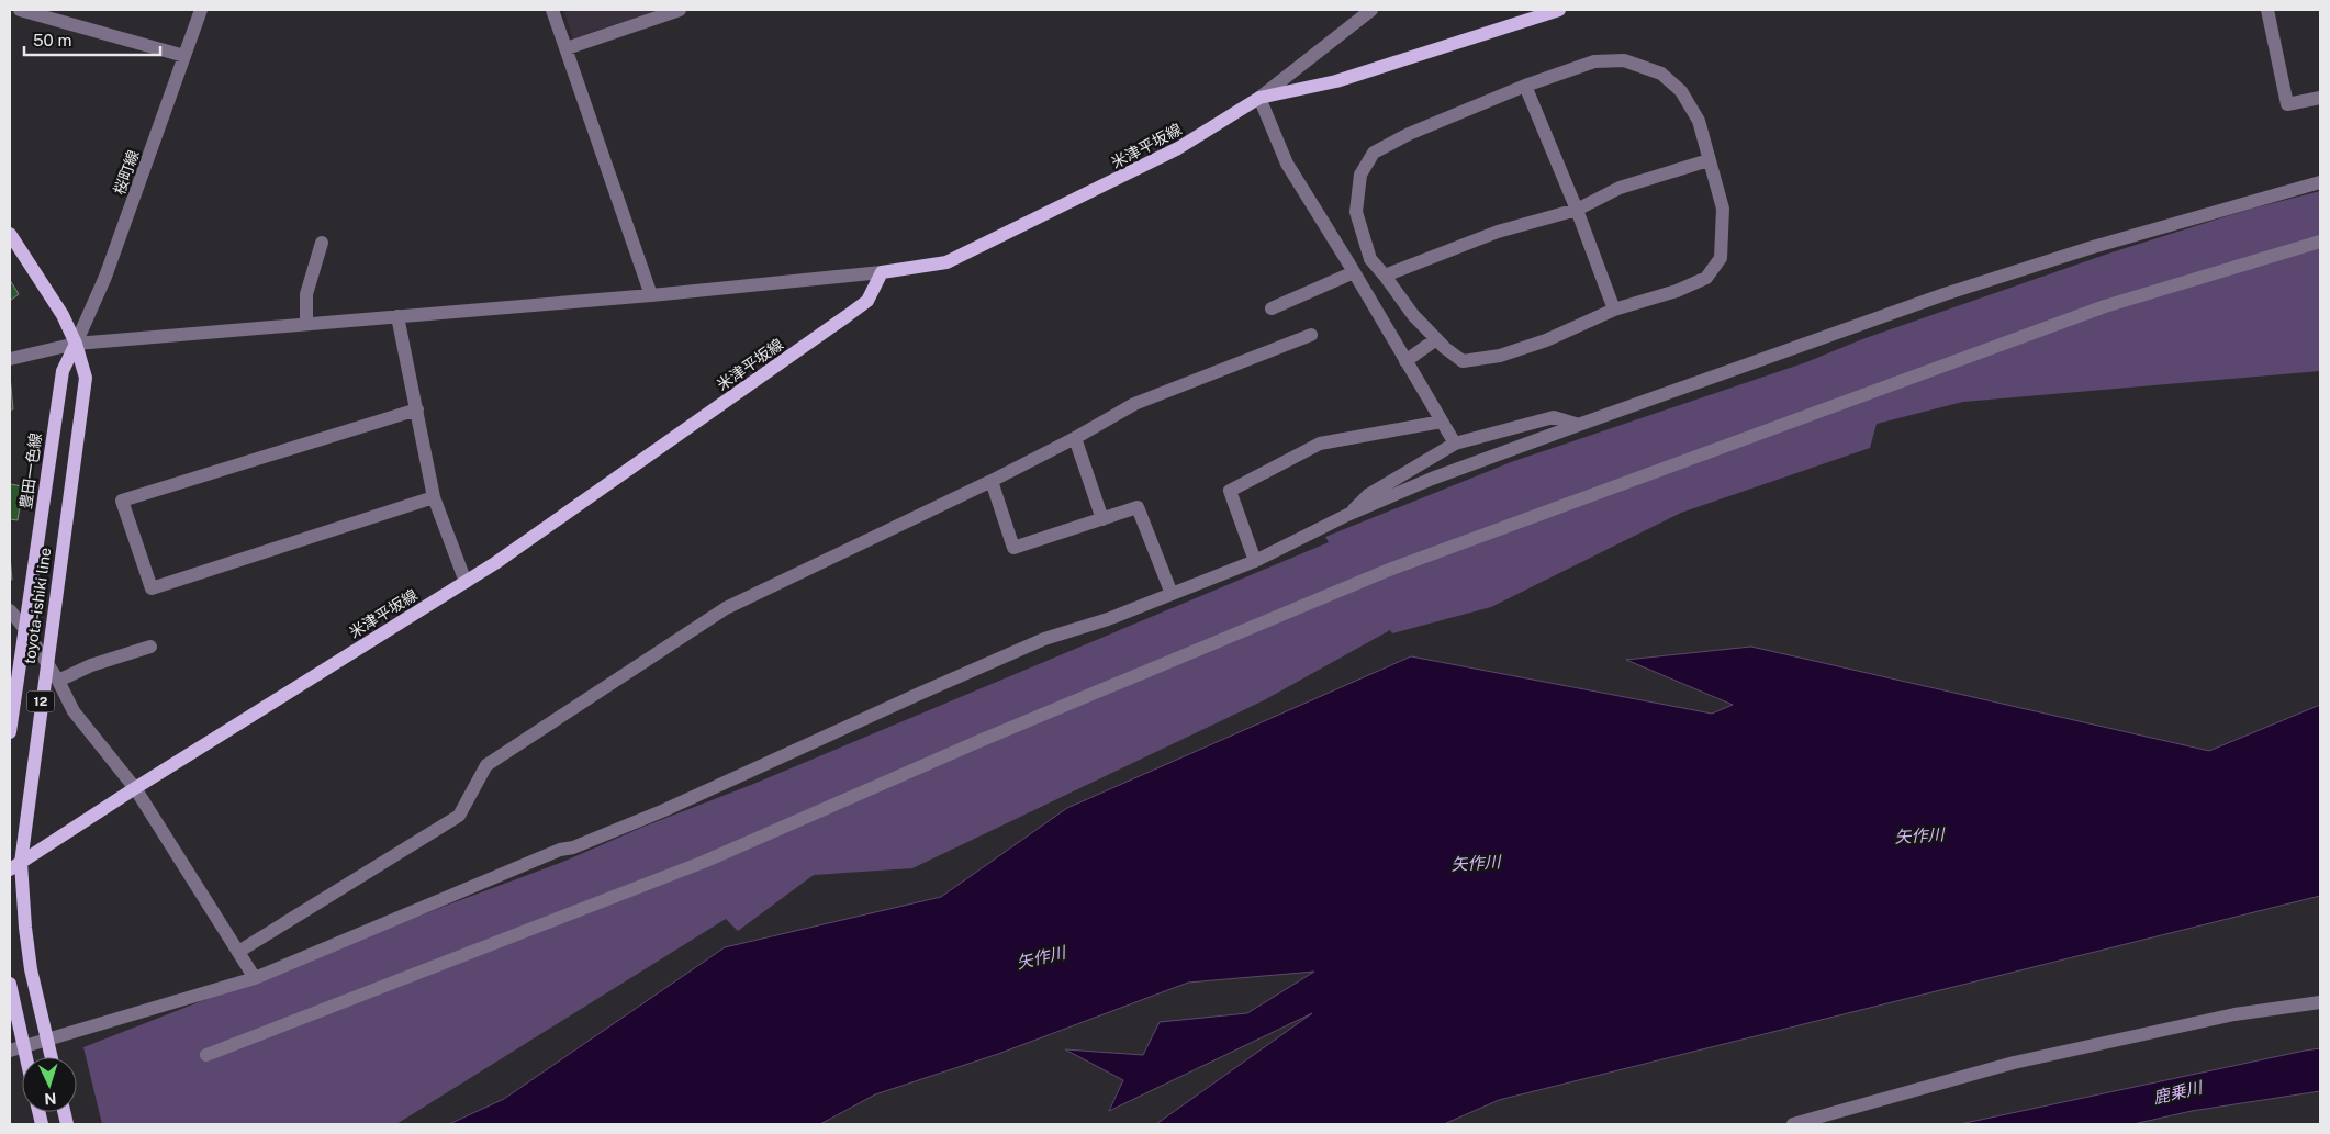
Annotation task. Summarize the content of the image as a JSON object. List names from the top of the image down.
{
  "streets": {
    "main road": [
      "米津平坂線",
      "豊田一色線",
      "toyota-ishiki line",
      "12"
    ],
    "street": ["桜町線"]
  },
  "crossings": [
    ["米津平坂線", "toyota-ishiki line"],
    ["桜町線", "豊田一色線"],
    ["桜町線", "toyota-ishiki line"],
    ["桜町線", "12"],
    ["豊田一色線", "toyota-ishiki line"],
    ["豊田一色線", "12"],
    ["toyota-ishiki line", "12"]
  ],
  "water": ["矢作川", "鹿乗川"],
  "scale_bar": "50 m",
  "north": "bottom"
}
